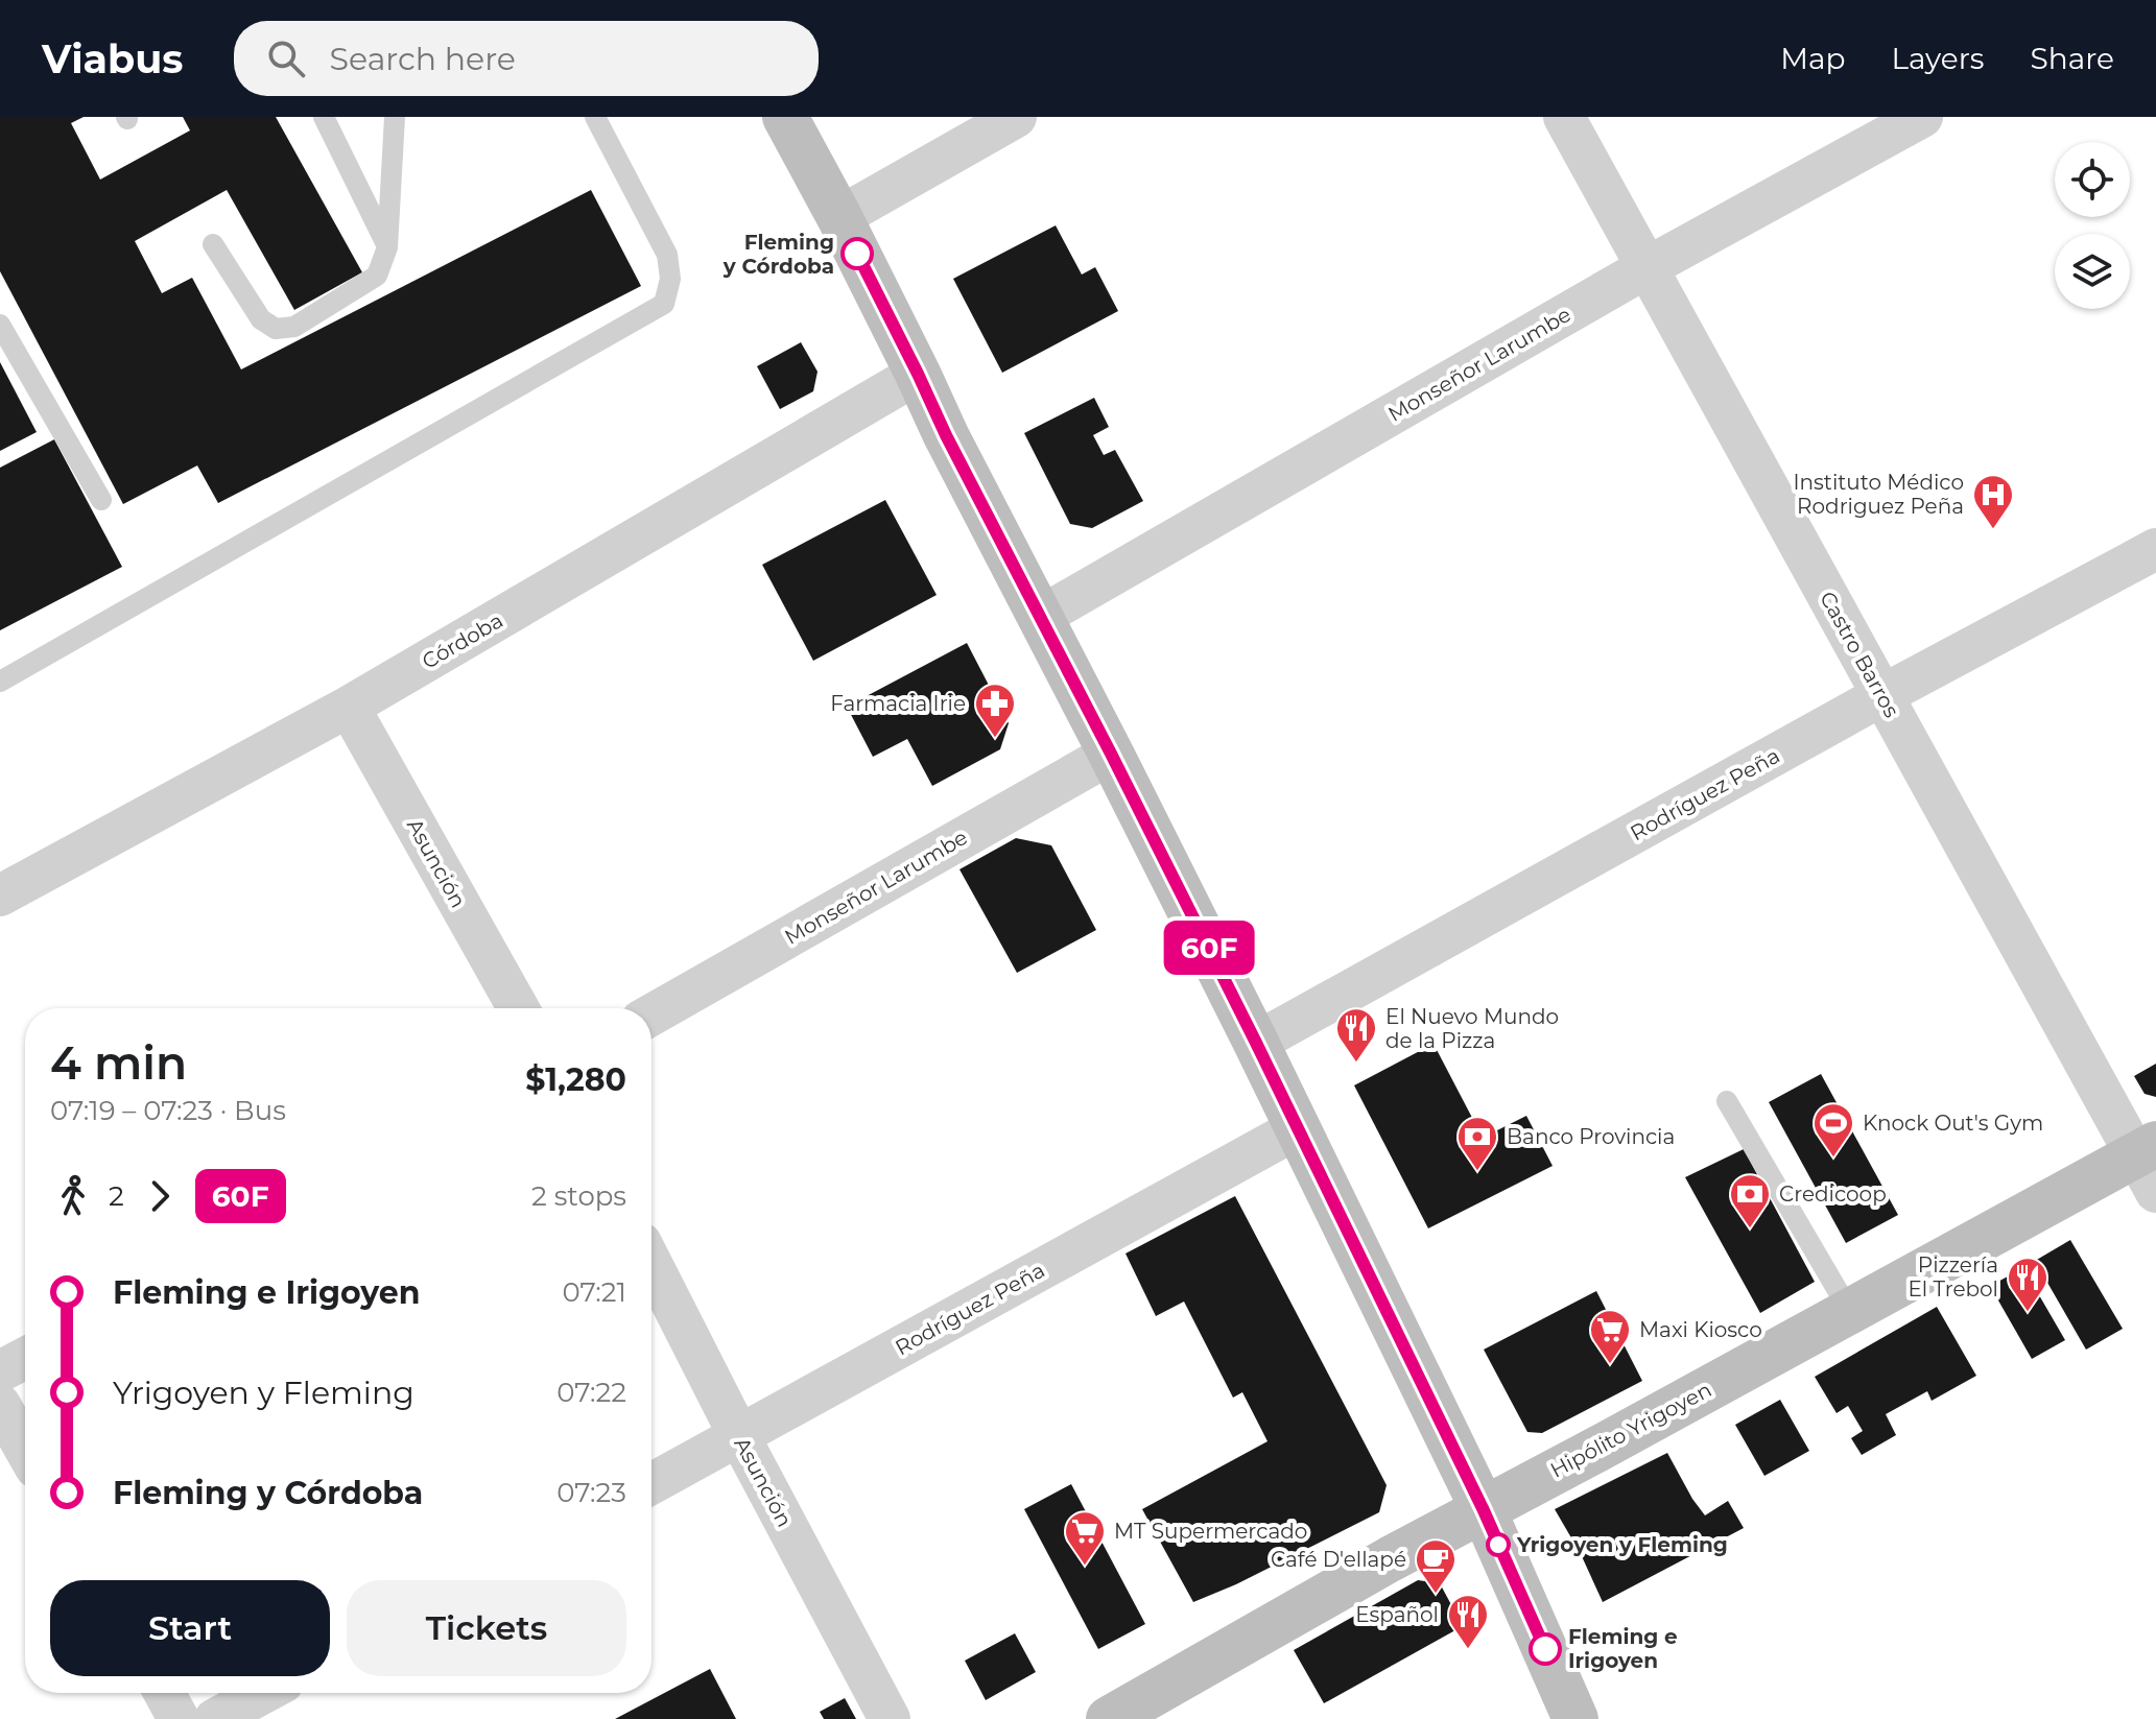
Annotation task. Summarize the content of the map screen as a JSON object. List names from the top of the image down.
{
  "streets": {
    "main road": ["Hipólito Yrigoyen"],
    "street": [
      "Monseñor Larumbe",
      "Córdoba",
      "Castro Barros",
      "Rodríguez Peña",
      "Asunción"
    ]
  },
  "crossings": [
    ["Monseñor Larumbe", "Castro Barros"],
    ["Córdoba", "Asunción"],
    ["Castro Barros", "Rodríguez Peña"],
    ["Castro Barros", "Hipólito Yrigoyen"],
    ["Rodríguez Peña", "Asunción"]
  ],
  "places": {
    "other": ["Fleming y Córdoba", "Yrigoyen y Fleming", "Fleming e Irigoyen"],
    "hospital": ["Instituto Médico Rodriguez Peña"],
    "pharmacy": ["Farmacia Irie"],
    "restaurant": ["El Nuevo Mundo de la Pizza", "Pizzería El Trebol", "Español"],
    "sports": ["Knock Out's Gym"],
    "bank": ["Banco Provincia", "Credicoop"],
    "supermarket": ["Maxi Kiosco", "MT Supermercado"],
    "cafe": ["Café D'ellapé"]
  },
  "lines": ["bus line 60F"],
  "page": {
    "header": "Viabus",
    "search": "Search here",
    "nav": ["Map", "Layers", "Share"],
    "on_map": "60F",
    "heading": ["4 min", "07:19 – 07:23 · Bus", "$1,280"],
    "legs": ["2", "60F", "2 stops"],
    "list": [
      {
        "name": "Fleming e Irigoyen",
        "value": "07:21"
      },
      {
        "name": "Yrigoyen y Fleming",
        "value": "07:22"
      },
      {
        "name": "Fleming y Córdoba",
        "value": "07:23"
      }
    ],
    "buttons": ["Start", "Tickets"]
  }
}
